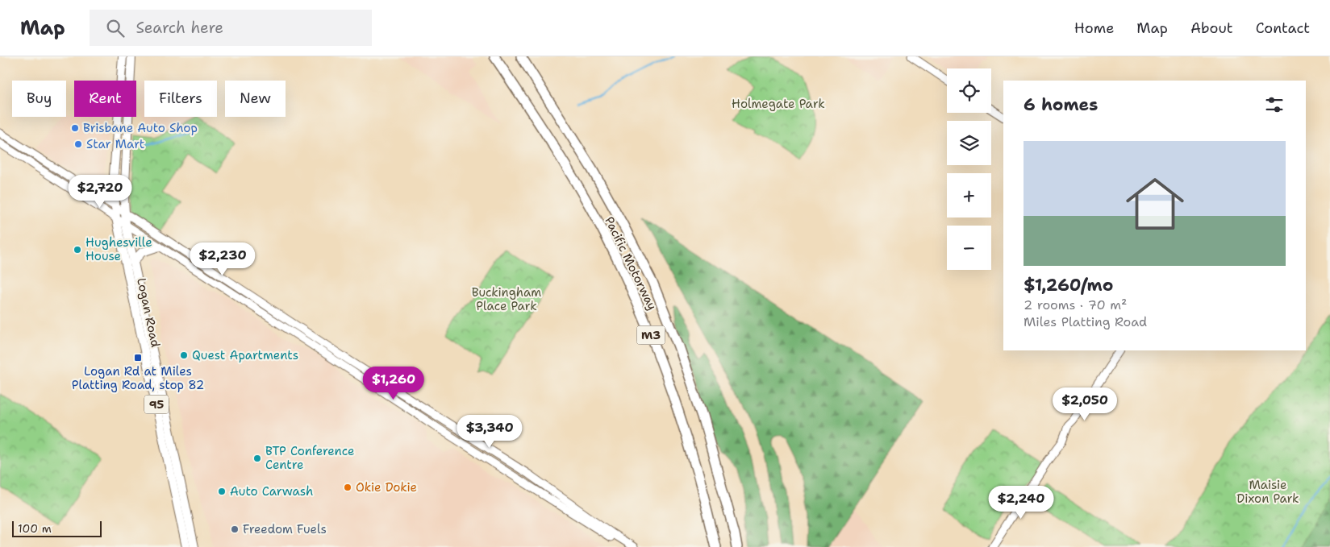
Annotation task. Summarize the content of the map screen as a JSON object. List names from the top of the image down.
{
  "streets": {
    "highway": ["Pacific Motorway", "M3"],
    "main road": ["Logan Road", "95"]
  },
  "parks": ["Holmegate Park", "Buckingham Place Park", "Maisie Dixon Park"],
  "places": {
    "other": [
      "Brisbane Auto Shop",
      "Star Mart",
      "Hughesville House",
      "Quest Apartments",
      "BTP Conference Centre",
      "Okie Dokie",
      "Auto Carwash",
      "Freedom Fuels"
    ],
    "transit": ["Logan Rd at Miles Platting Road, stop 82"]
  },
  "scale_bar": "100 m",
  "page": {
    "header": "Map",
    "search": "Search here",
    "nav": [
      "Home",
      "Map",
      "About",
      "Contact"
    ],
    "map_buttons": ["+", "−"],
    "chip": [
      "Buy",
      "Rent",
      "Filters",
      "New"
    ],
    "heading": "6 homes",
    "list": [
      {
        "name": "$1,260/mo",
        "note": "2 rooms · 70 m² · Miles Platting Road"
      }
    ],
    "price": [
      "$2,720",
      "$2,230",
      "$1,260",
      "$2,050",
      "$3,340",
      "$2,240"
    ],
    "scale": "100 m"
  }
}
